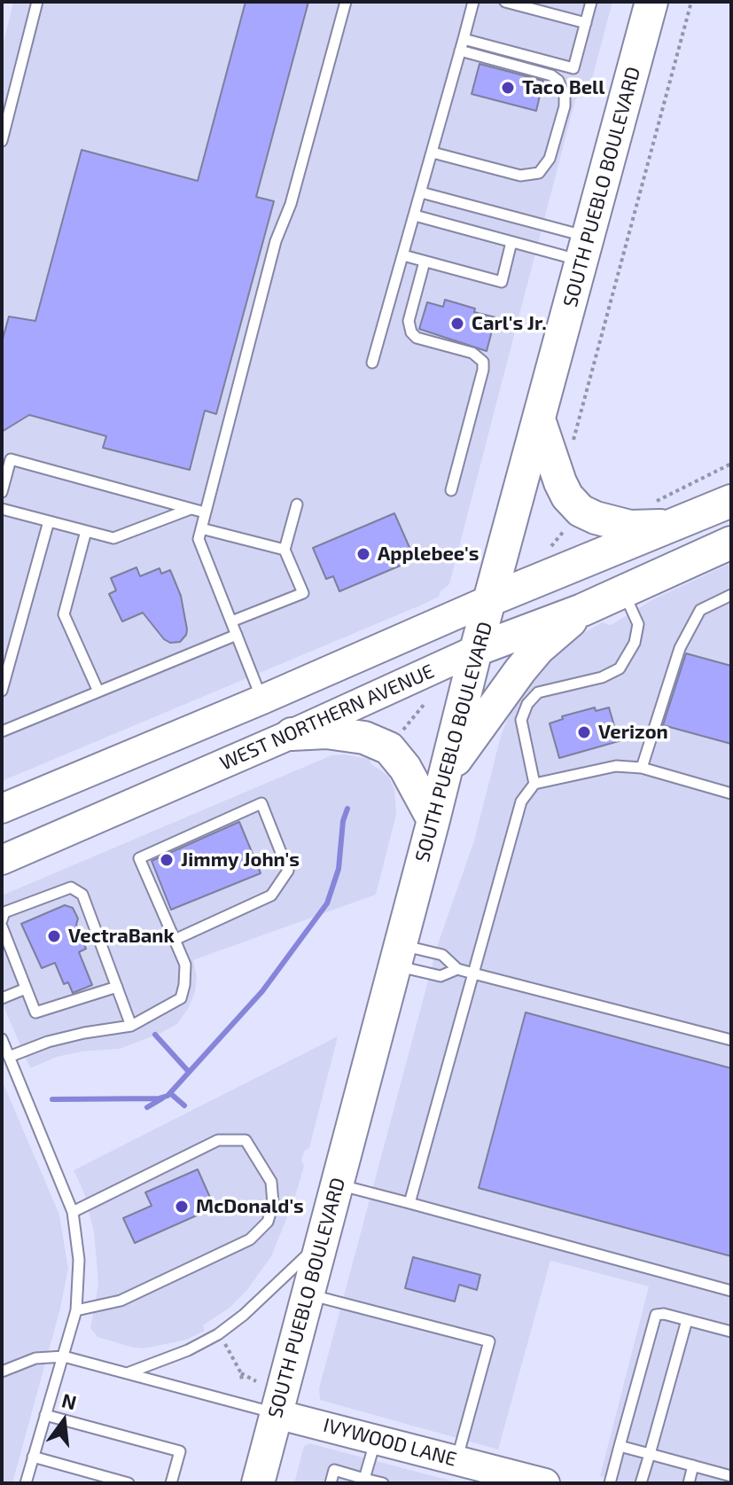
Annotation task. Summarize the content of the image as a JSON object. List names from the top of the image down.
{
  "streets": {
    "main road": ["SOUTH PUEBLO BOULEVARD", "WEST NORTHERN AVENUE", "IVYWOOD LANE"]
  },
  "crossings": [
    ["SOUTH PUEBLO BOULEVARD", "WEST NORTHERN AVENUE"],
    ["SOUTH PUEBLO BOULEVARD", "IVYWOOD LANE"]
  ],
  "places": [
    "Taco Bell",
    "Carl's Jr.",
    "Applebee's",
    "Verizon",
    "Jimmy John's",
    "VectraBank",
    "McDonald's"
  ],
  "north": "top"
}
